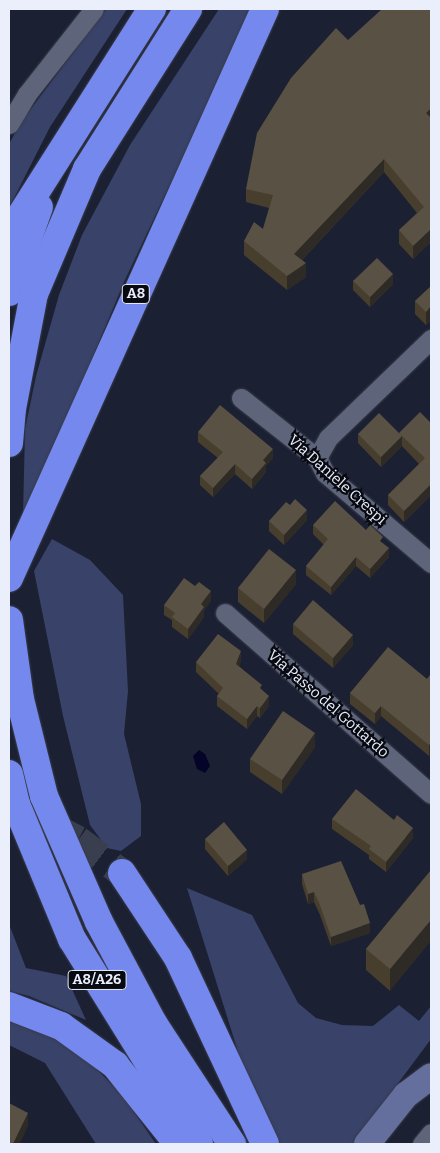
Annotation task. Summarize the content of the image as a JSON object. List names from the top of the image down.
{
  "streets": {
    "highway": ["A8", "A8/A26"],
    "street": ["Via Daniele Crespi", "Via Passo del Gottardo"]
  }
}
